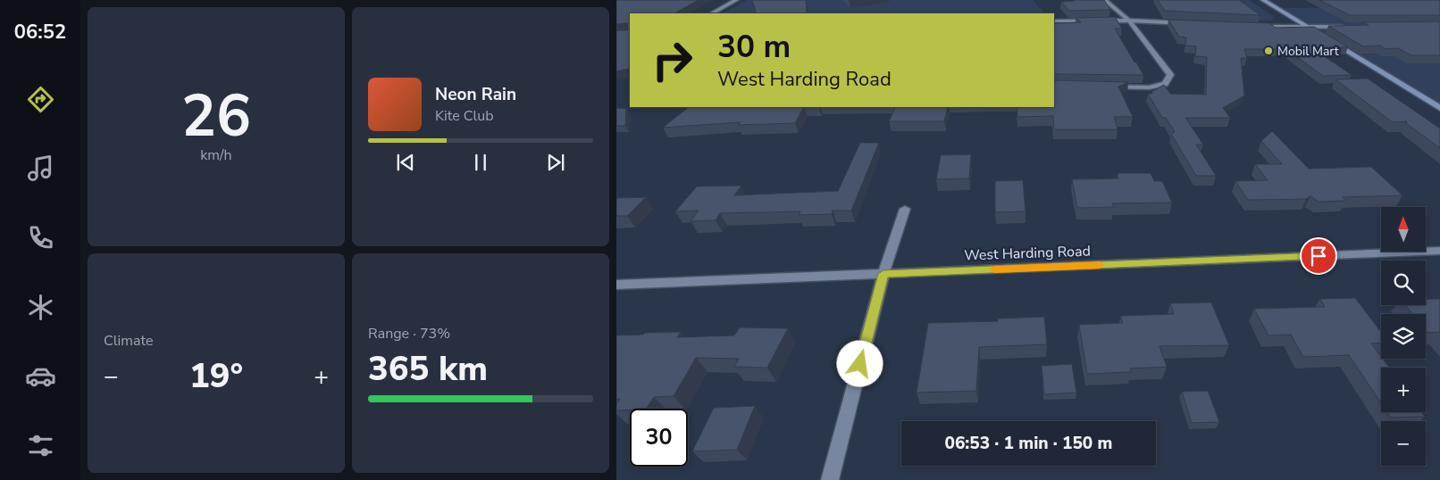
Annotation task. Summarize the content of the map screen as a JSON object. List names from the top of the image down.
{
  "streets": {
    "street": ["West Harding Road"]
  },
  "places": ["Mobil Mart"],
  "north": "top",
  "page": {
    "tabs": "06:52",
    "tile": [
      ["26", "km/h"],
      "Climate",
      ["Range · 73%", "365 km"]
    ],
    "turn": ["30 m", "West Harding Road"],
    "song": ["Neon Rain", "Kite Club"],
    "map_buttons": ["+", "−"],
    "heat": ["−", "19°", "+"],
    "limit": "30",
    "trip": "06:53 · 1 min · 150 m"
  }
}
